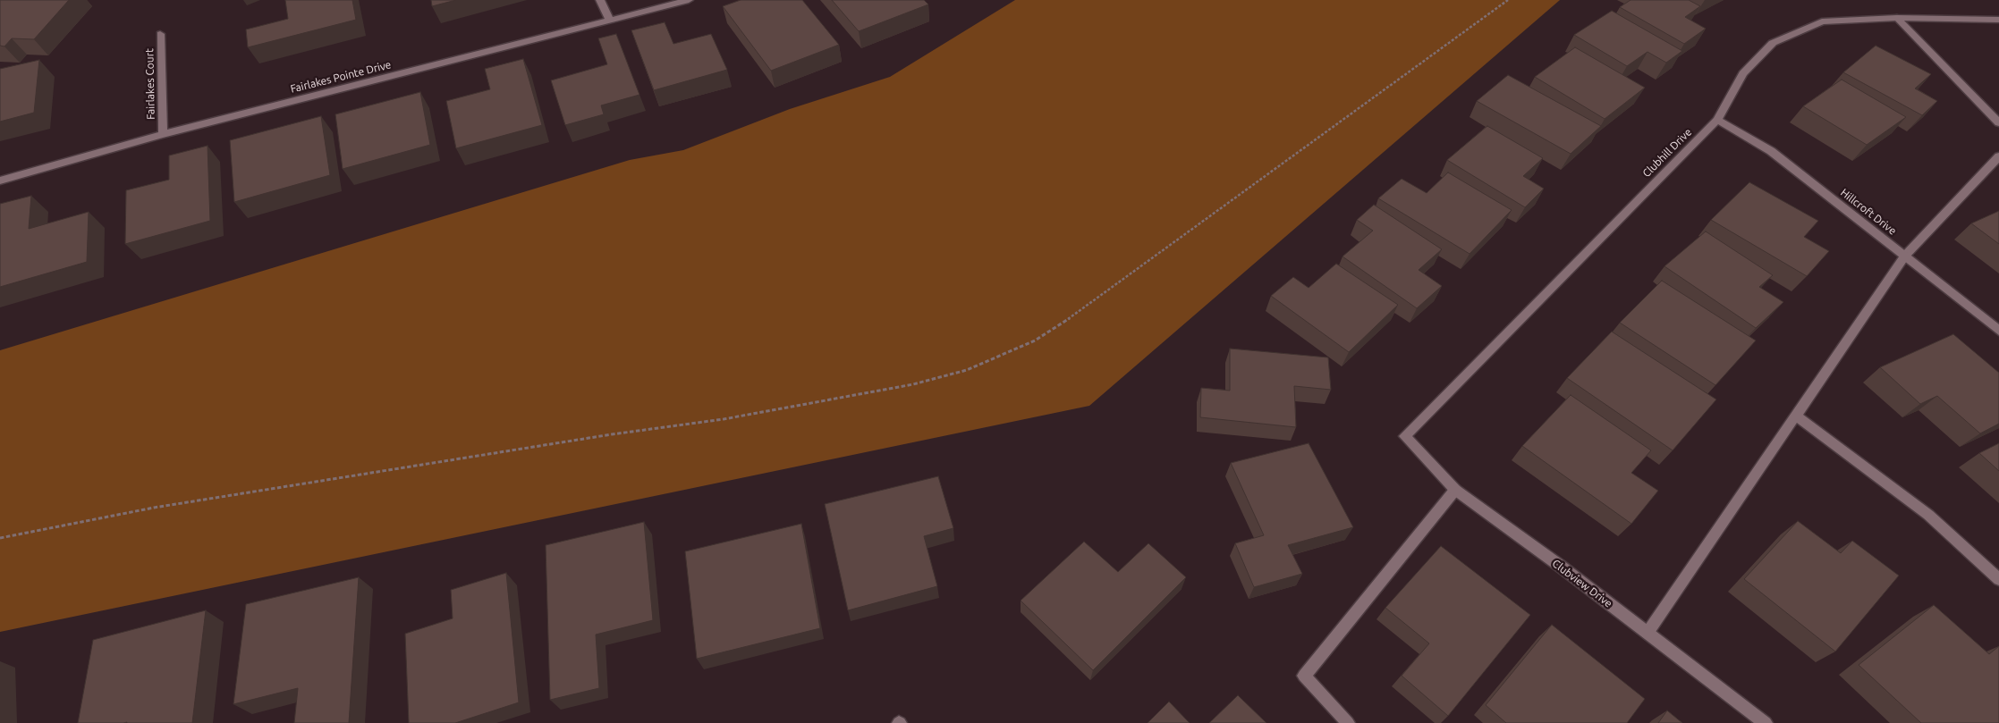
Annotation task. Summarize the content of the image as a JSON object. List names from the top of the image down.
{
  "streets": {
    "street": [
      "Fairlakes Pointe Drive",
      "Fairlakes Court",
      "Clubhill Drive",
      "Hillcroft Drive",
      "Clubview Drive"
    ]
  },
  "crossings": [
    ["Fairlakes Pointe Drive", "Fairlakes Court"],
    ["Clubhill Drive", "Hillcroft Drive"],
    ["Clubhill Drive", "Clubview Drive"]
  ]
}
